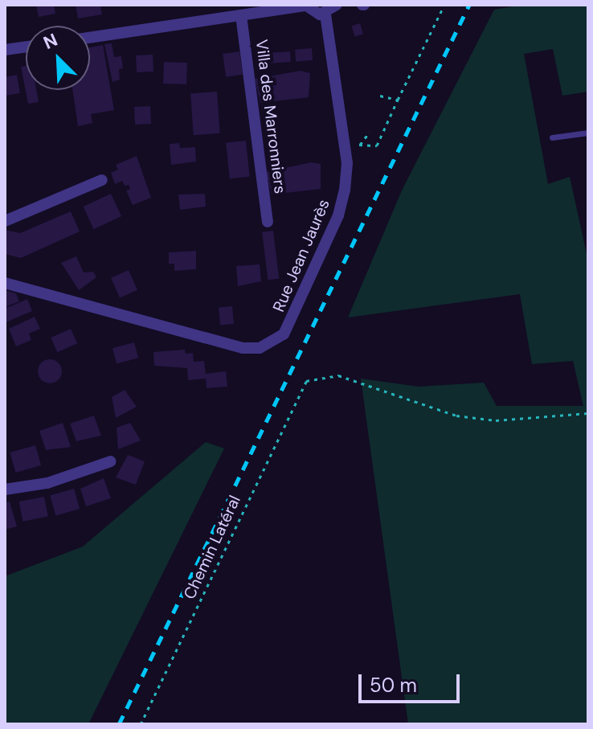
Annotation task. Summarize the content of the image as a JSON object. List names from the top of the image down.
{
  "streets": {
    "street": ["Villa des Marronniers", "Rue Jean Jaurès"],
    "path": ["Chemin Latéral"]
  },
  "scale_bar": "50 m",
  "north": "top left"
}
